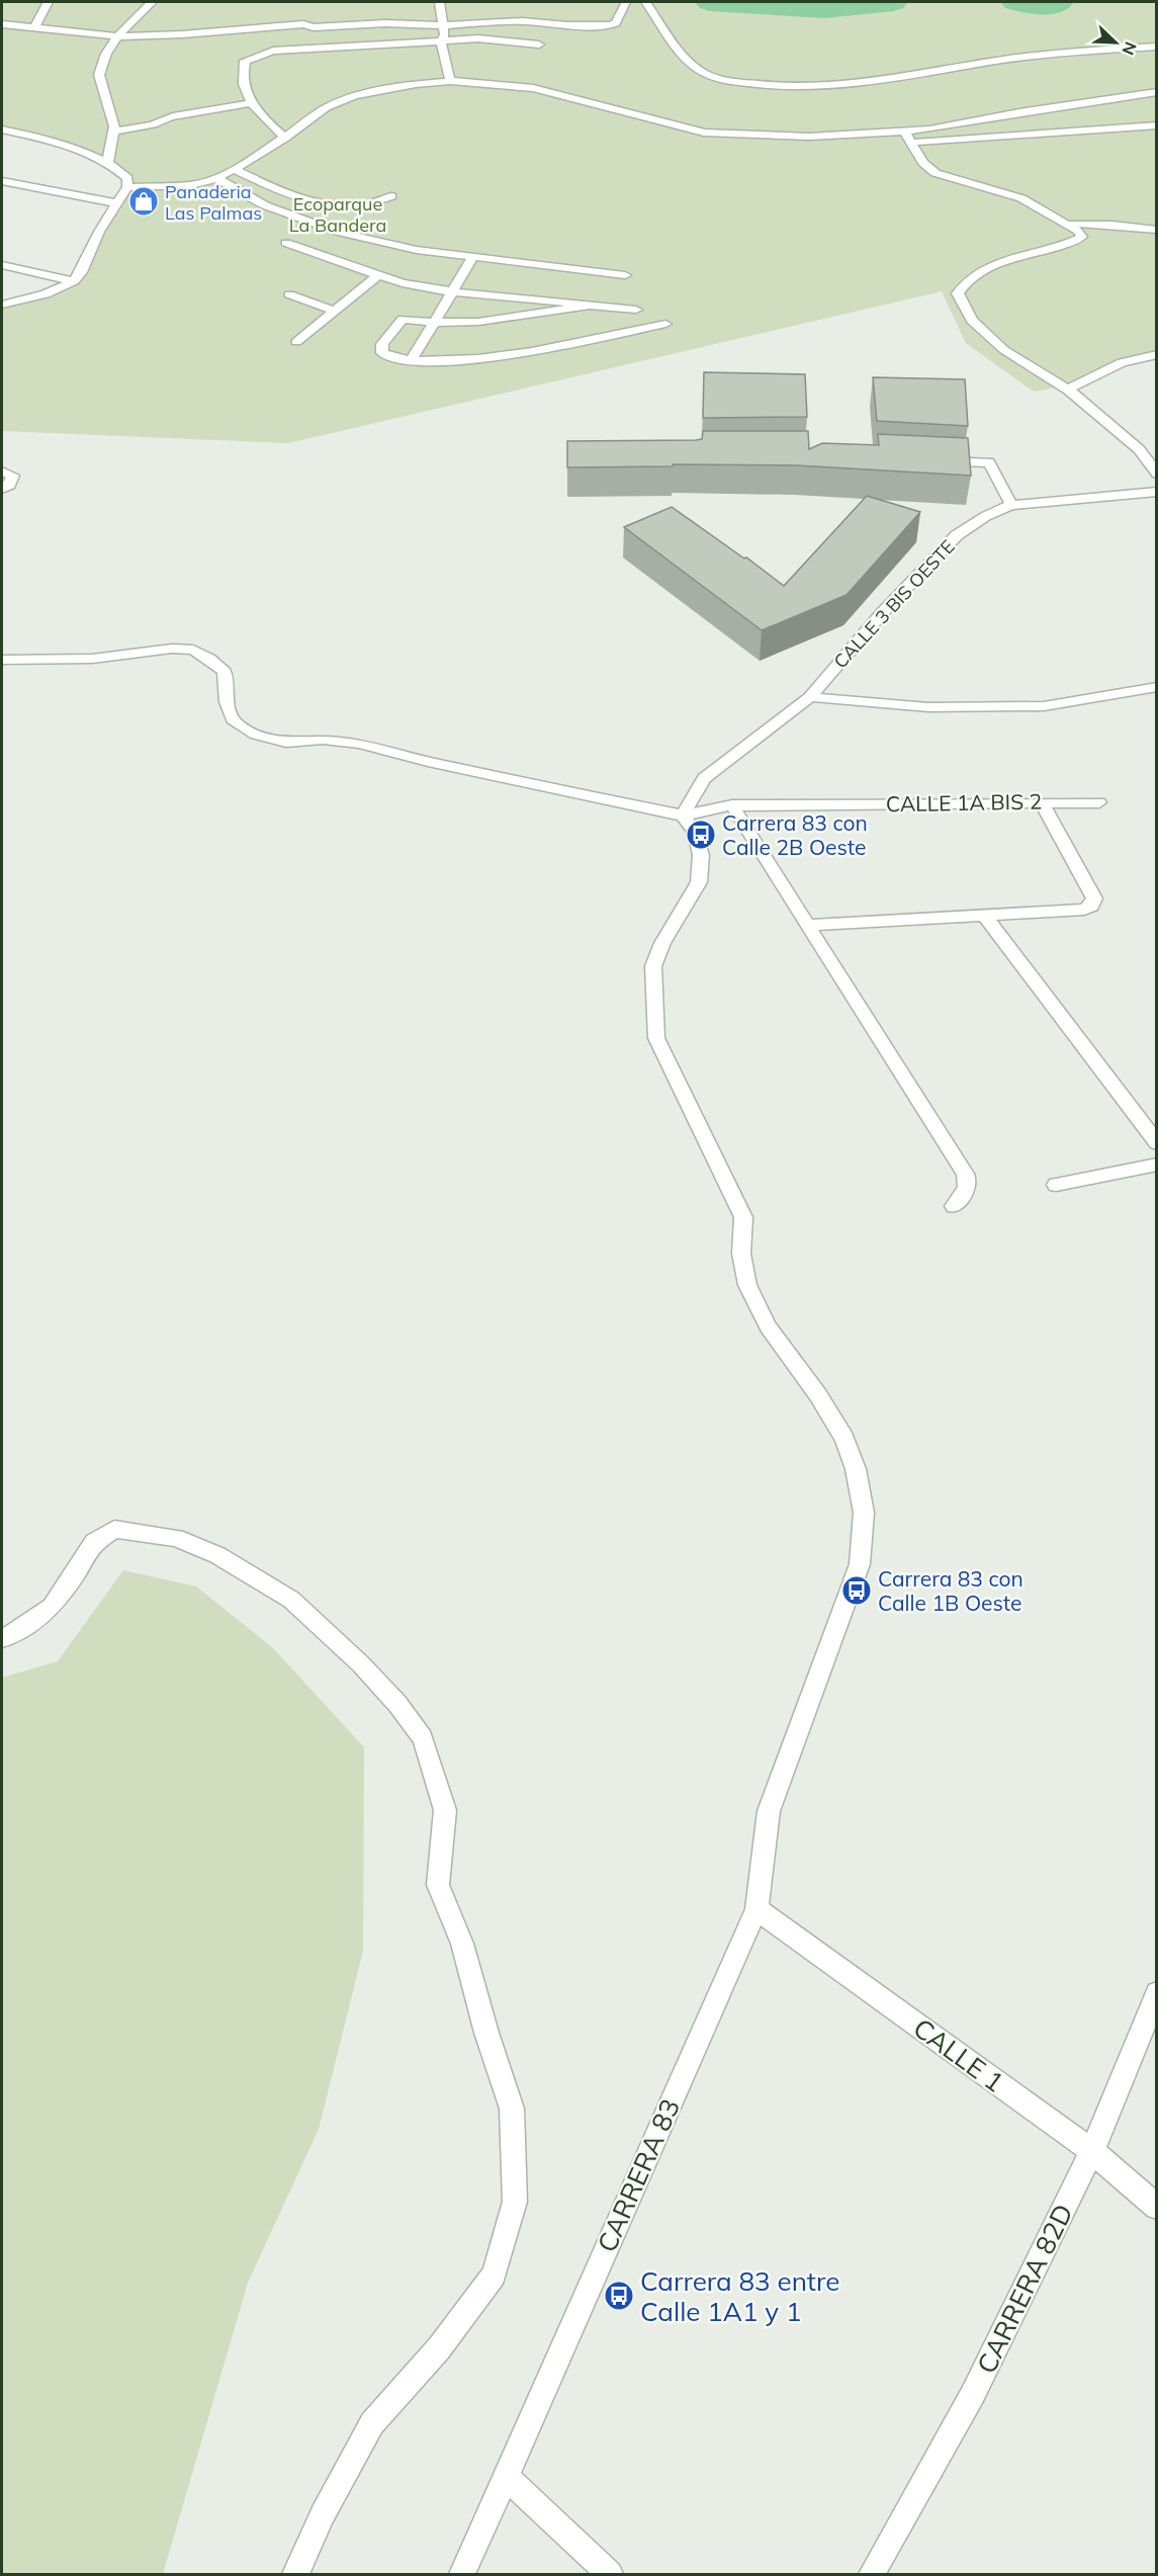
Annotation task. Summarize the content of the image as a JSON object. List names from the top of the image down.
{
  "streets": {
    "street": [
      "CALLE 3 BIS OESTE",
      "CALLE 1A BIS 2",
      "CALLE 1",
      "CARRERA 83",
      "CARRERA 82D"
    ]
  },
  "crossings": [
    ["CALLE 3 BIS OESTE", "CALLE 1A BIS 2"],
    ["CALLE 3 BIS OESTE", "CARRERA 83"],
    ["CALLE 1A BIS 2", "CARRERA 83"],
    ["CALLE 1", "CARRERA 83"],
    ["CALLE 1", "CARRERA 82D"]
  ],
  "parks": ["Ecoparque La Bandera"],
  "places": {
    "shop": ["Panaderia Las Palmas"],
    "bus stop": ["Carrera 83 con Calle 2B Oeste", "Carrera 83 con Calle 1B Oeste", "Carrera 83 entre Calle 1A1 y 1"]
  },
  "north": "bottom right"
}
